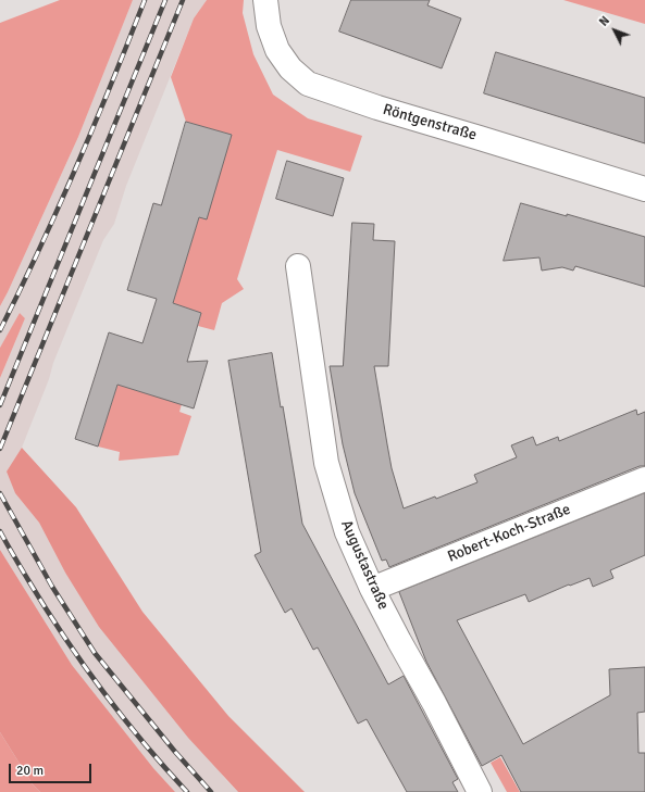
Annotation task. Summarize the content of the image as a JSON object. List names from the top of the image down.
{
  "streets": {
    "street": ["Röntgenstraße", "Robert-Koch-Straße", "Augustastraße"]
  },
  "crossings": [
    ["Robert-Koch-Straße", "Augustastraße"]
  ],
  "scale_bar": "20 m",
  "north": "top left"
}
